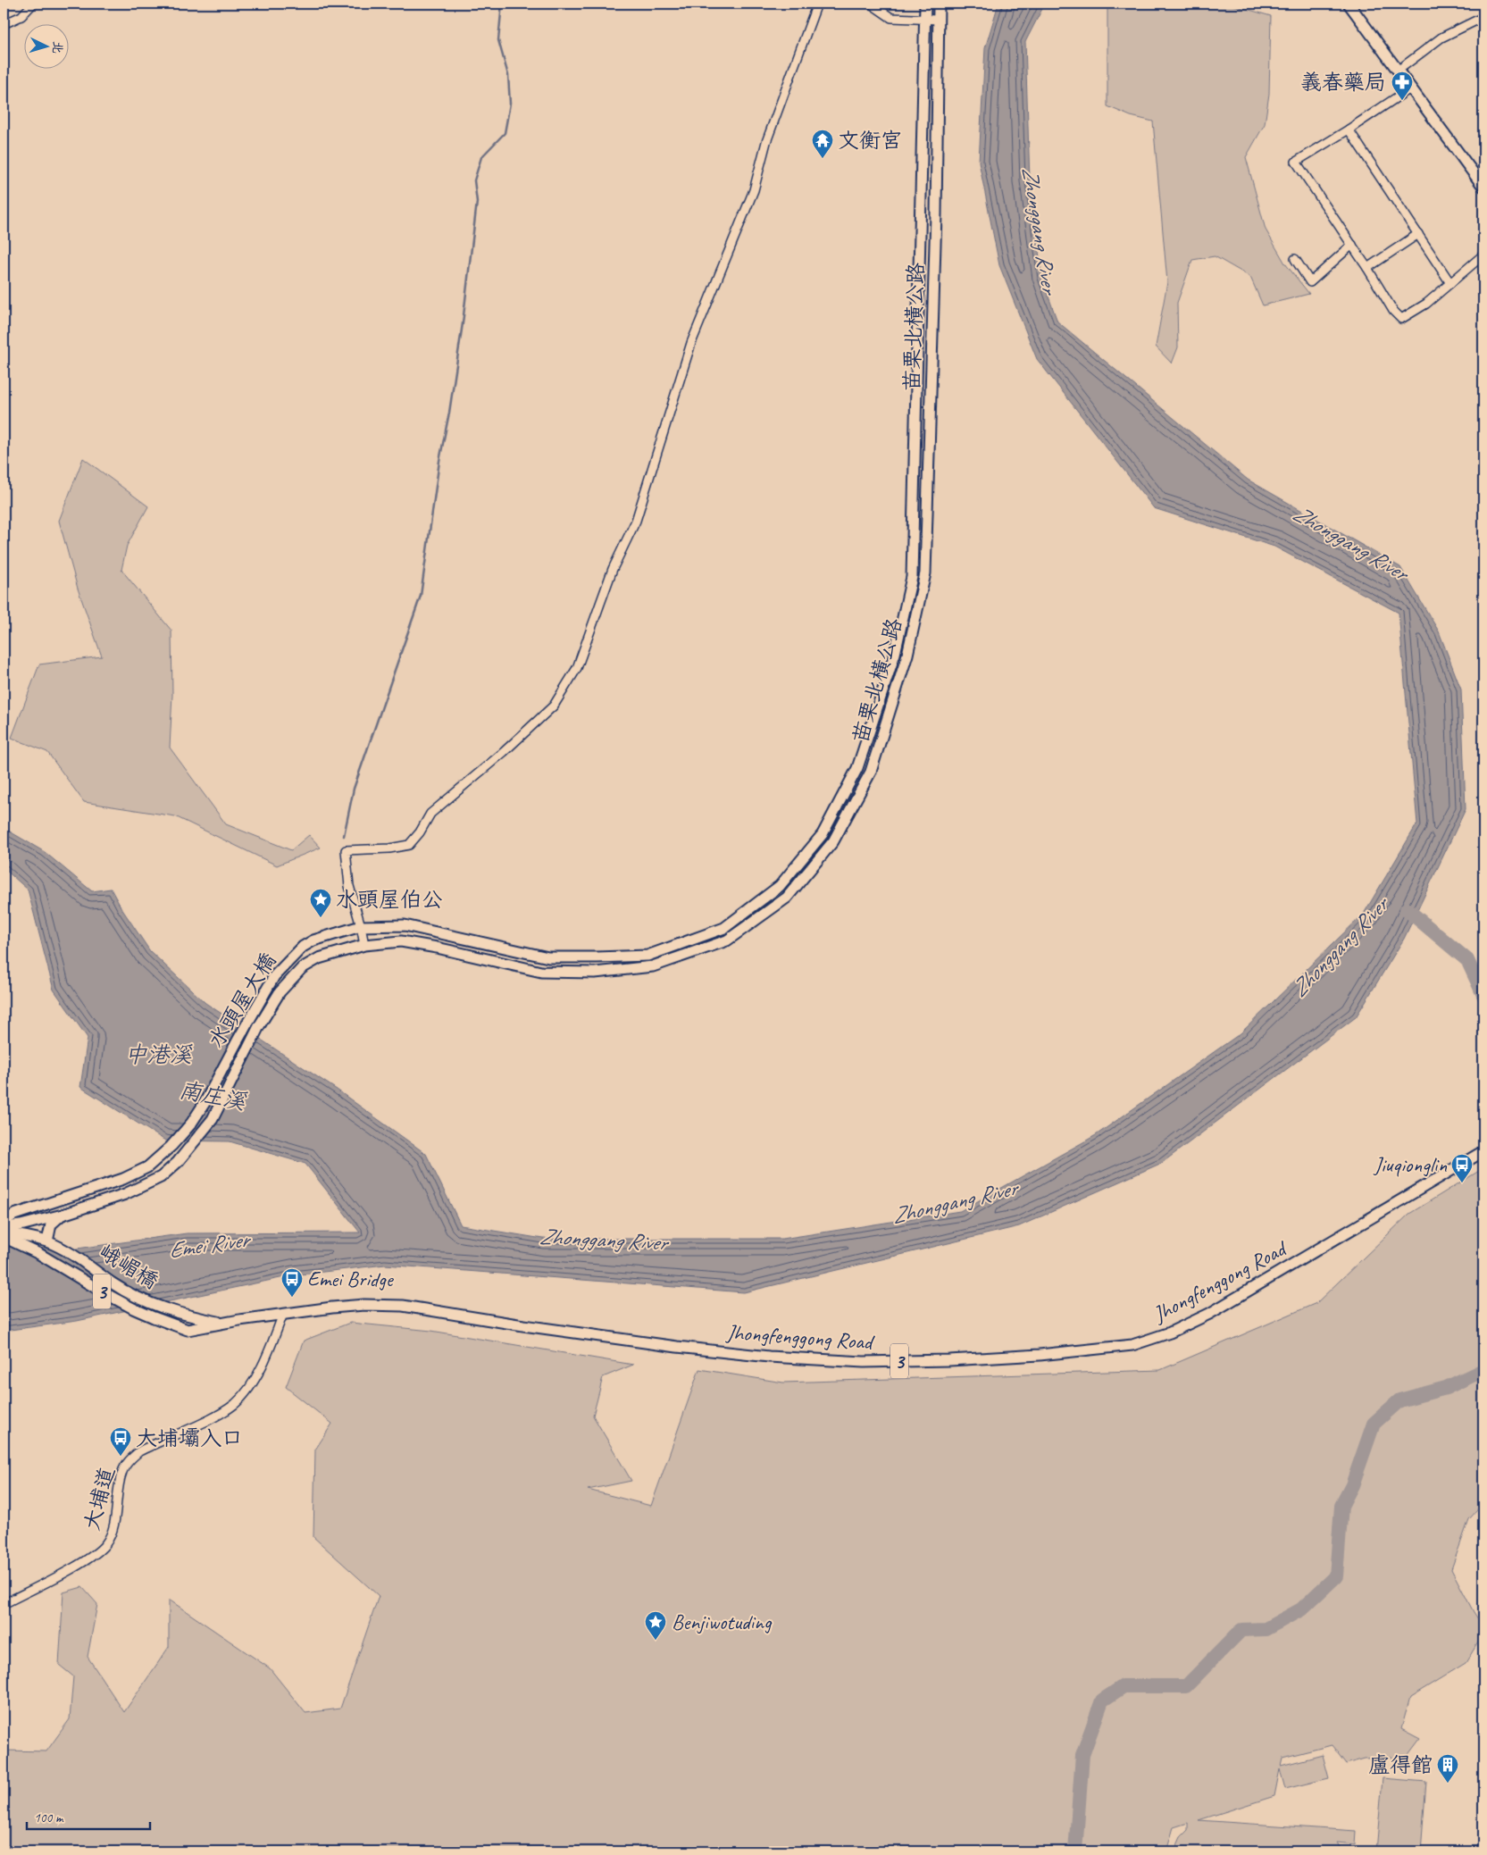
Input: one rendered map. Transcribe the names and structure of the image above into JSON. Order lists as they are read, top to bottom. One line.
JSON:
{"streets":{"main road":["苗栗北橫公路","水頭屋大橋","峨嵋橋","Jhongfenggong Road","3"],"street":["大埔道"]},"crossings":[["苗栗北橫公路","水頭屋大橋"],["峨嵋橋","Jhongfenggong Road"],["峨嵋橋","3"],["Jhongfenggong Road","大埔道"]],"water":["Zhonggang River","中港溪","南庄溪","Emei River"],"places":{"pharmacy":["義春藥局"],"temple":["文衡宮"],"place":["水頭屋伯公","Benjiwotuding"],"bus stop":["Jiuqionglin","Emei Bridge","大埔壩入口"],"building":["盧得館"]},"scale_bar":"100 m","north":"right"}
